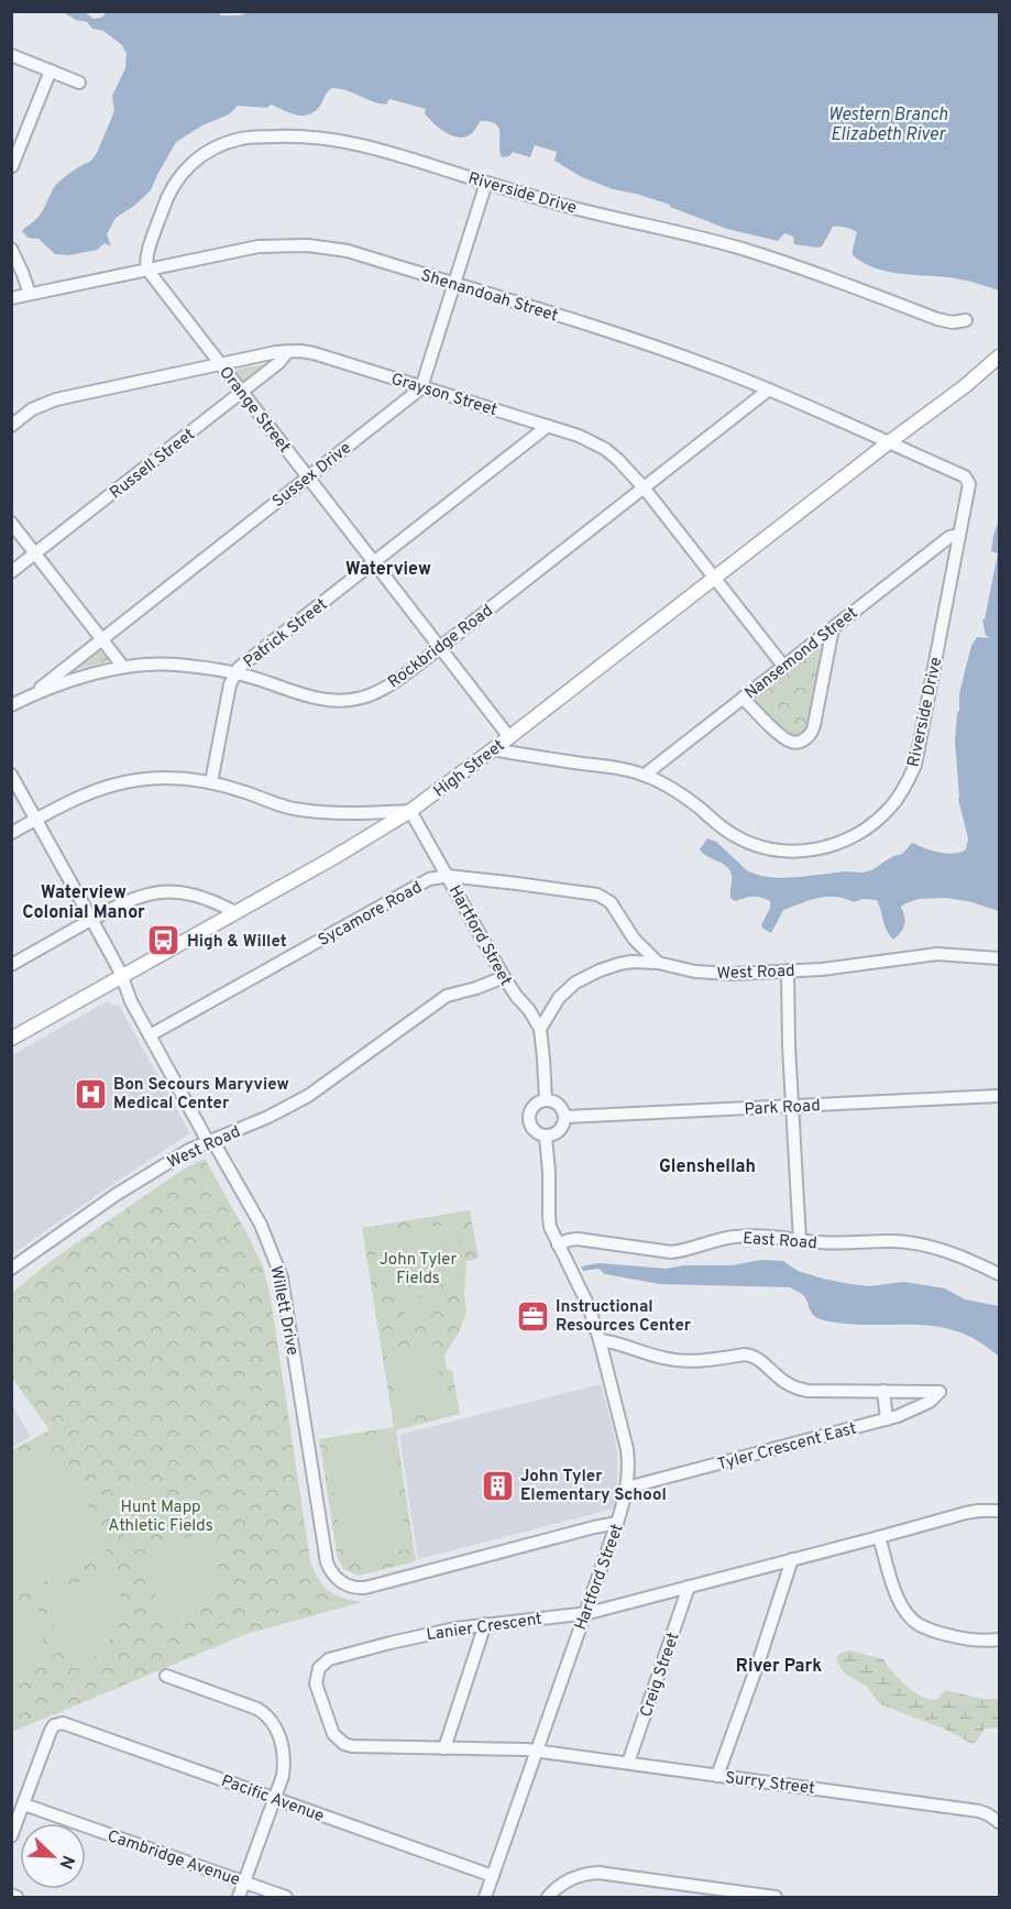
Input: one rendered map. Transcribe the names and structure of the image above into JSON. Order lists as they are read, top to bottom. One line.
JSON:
{"streets":{"main road":["High Street"],"street":["Riverside Drive","Shenandoah Street","Grayson Street","Orange Street","Russell Street","Sussex Drive","Patrick Street","Rockbridge Road","Nansemond Street","Sycamore Road","Hartford Street","West Road","Park Road","East Road","Willett Drive","Tyler Crescent East","Lanier Crescent","Creig Street","Surry Street","Pacific Avenue","Cambridge Avenue"]},"crossings":[["Riverside Drive","Shenandoah Street"],["Riverside Drive","Orange Street"],["Riverside Drive","Sussex Drive"],["Riverside Drive","Nansemond Street"],["Riverside Drive","High Street"],["Shenandoah Street","Orange Street"],["Shenandoah Street","Sussex Drive"],["Shenandoah Street","Rockbridge Road"],["Shenandoah Street","High Street"],["Grayson Street","Orange Street"],["Grayson Street","Russell Street"],["Grayson Street","Sussex Drive"],["Grayson Street","Patrick Street"],["Grayson Street","Rockbridge Road"],["Grayson Street","Nansemond Street"],["Grayson Street","High Street"],["Orange Street","Russell Street"],["Orange Street","Sussex Drive"],["Orange Street","Patrick Street"],["Orange Street","Rockbridge Road"],["Orange Street","High Street"],["Sussex Drive","Rockbridge Road"],["Patrick Street","Rockbridge Road"],["High Street","Hartford Street"],["High Street","Willett Drive"],["Sycamore Road","Hartford Street"],["Sycamore Road","West Road"],["Sycamore Road","Willett Drive"],["Hartford Street","West Road"],["Hartford Street","Park Road"],["Hartford Street","East Road"],["Hartford Street","Willett Drive"],["Hartford Street","Tyler Crescent East"],["Hartford Street","Lanier Crescent"],["Hartford Street","Surry Street"],["Hartford Street","Pacific Avenue"],["West Road","Willett Drive"],["Lanier Crescent","Creig Street"],["Lanier Crescent","Surry Street"],["Creig Street","Surry Street"],["Pacific Avenue","Cambridge Avenue"]],"districts":["Waterview","Waterview Colonial Manor","Glenshellah","River Park"],"water":["Western Branch Elizabeth River"],"parks":["John Tyler Fields","Hunt Mapp Athletic Fields"],"places":{"bus stop":["High & Willet"],"hospital":["Bon Secours Maryview Medical Center"],"office":["Instructional Resources Center"],"building":["John Tyler Elementary School"]},"north":"bottom right"}
